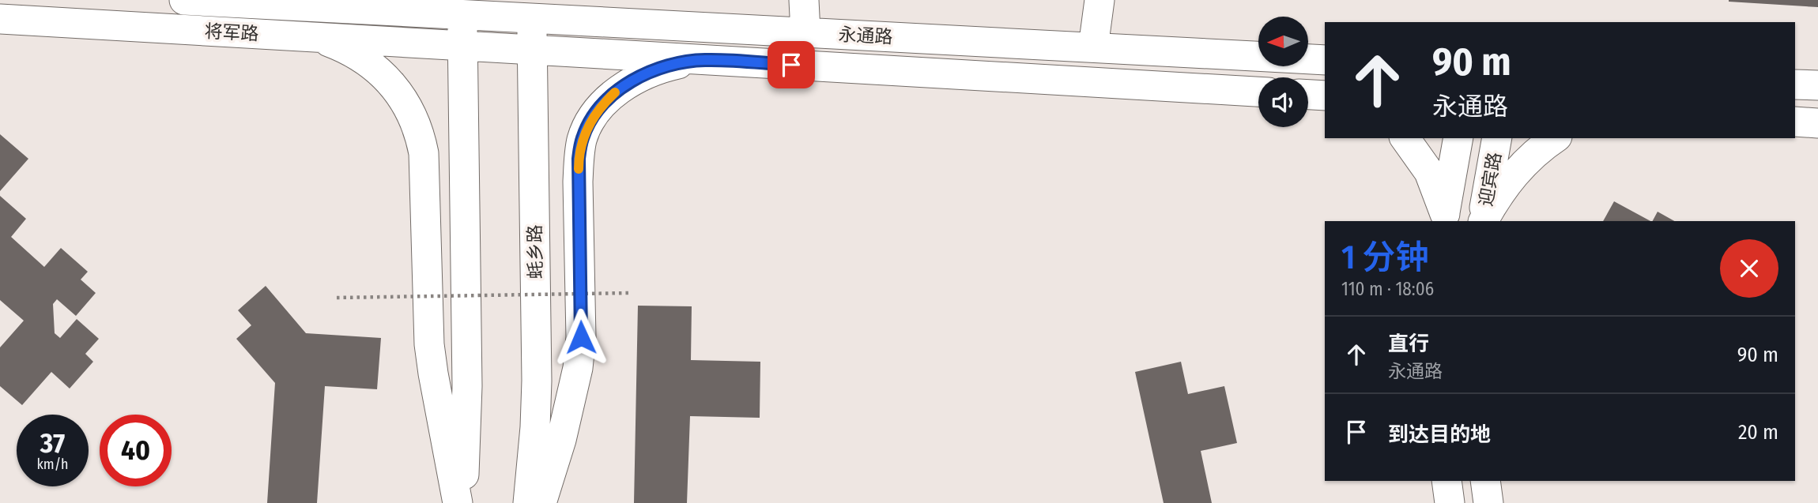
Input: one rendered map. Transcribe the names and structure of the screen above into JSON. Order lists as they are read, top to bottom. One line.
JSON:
{"streets":{"street":["将军路","永通路","迎宾路","蚝乡路"]},"crossings":[["将军路","永通路"],["永通路","蚝乡路"]],"north":"left","page":{"turn":["90 m","永通路"],"heading":["1 分钟","110 m · 18:06"],"list":[{"name":"直行","note":"永通路","value":"90 m"},{"name":"到达目的地","value":"20 m"}],"speed":"37 km/h","limit":"40"}}
